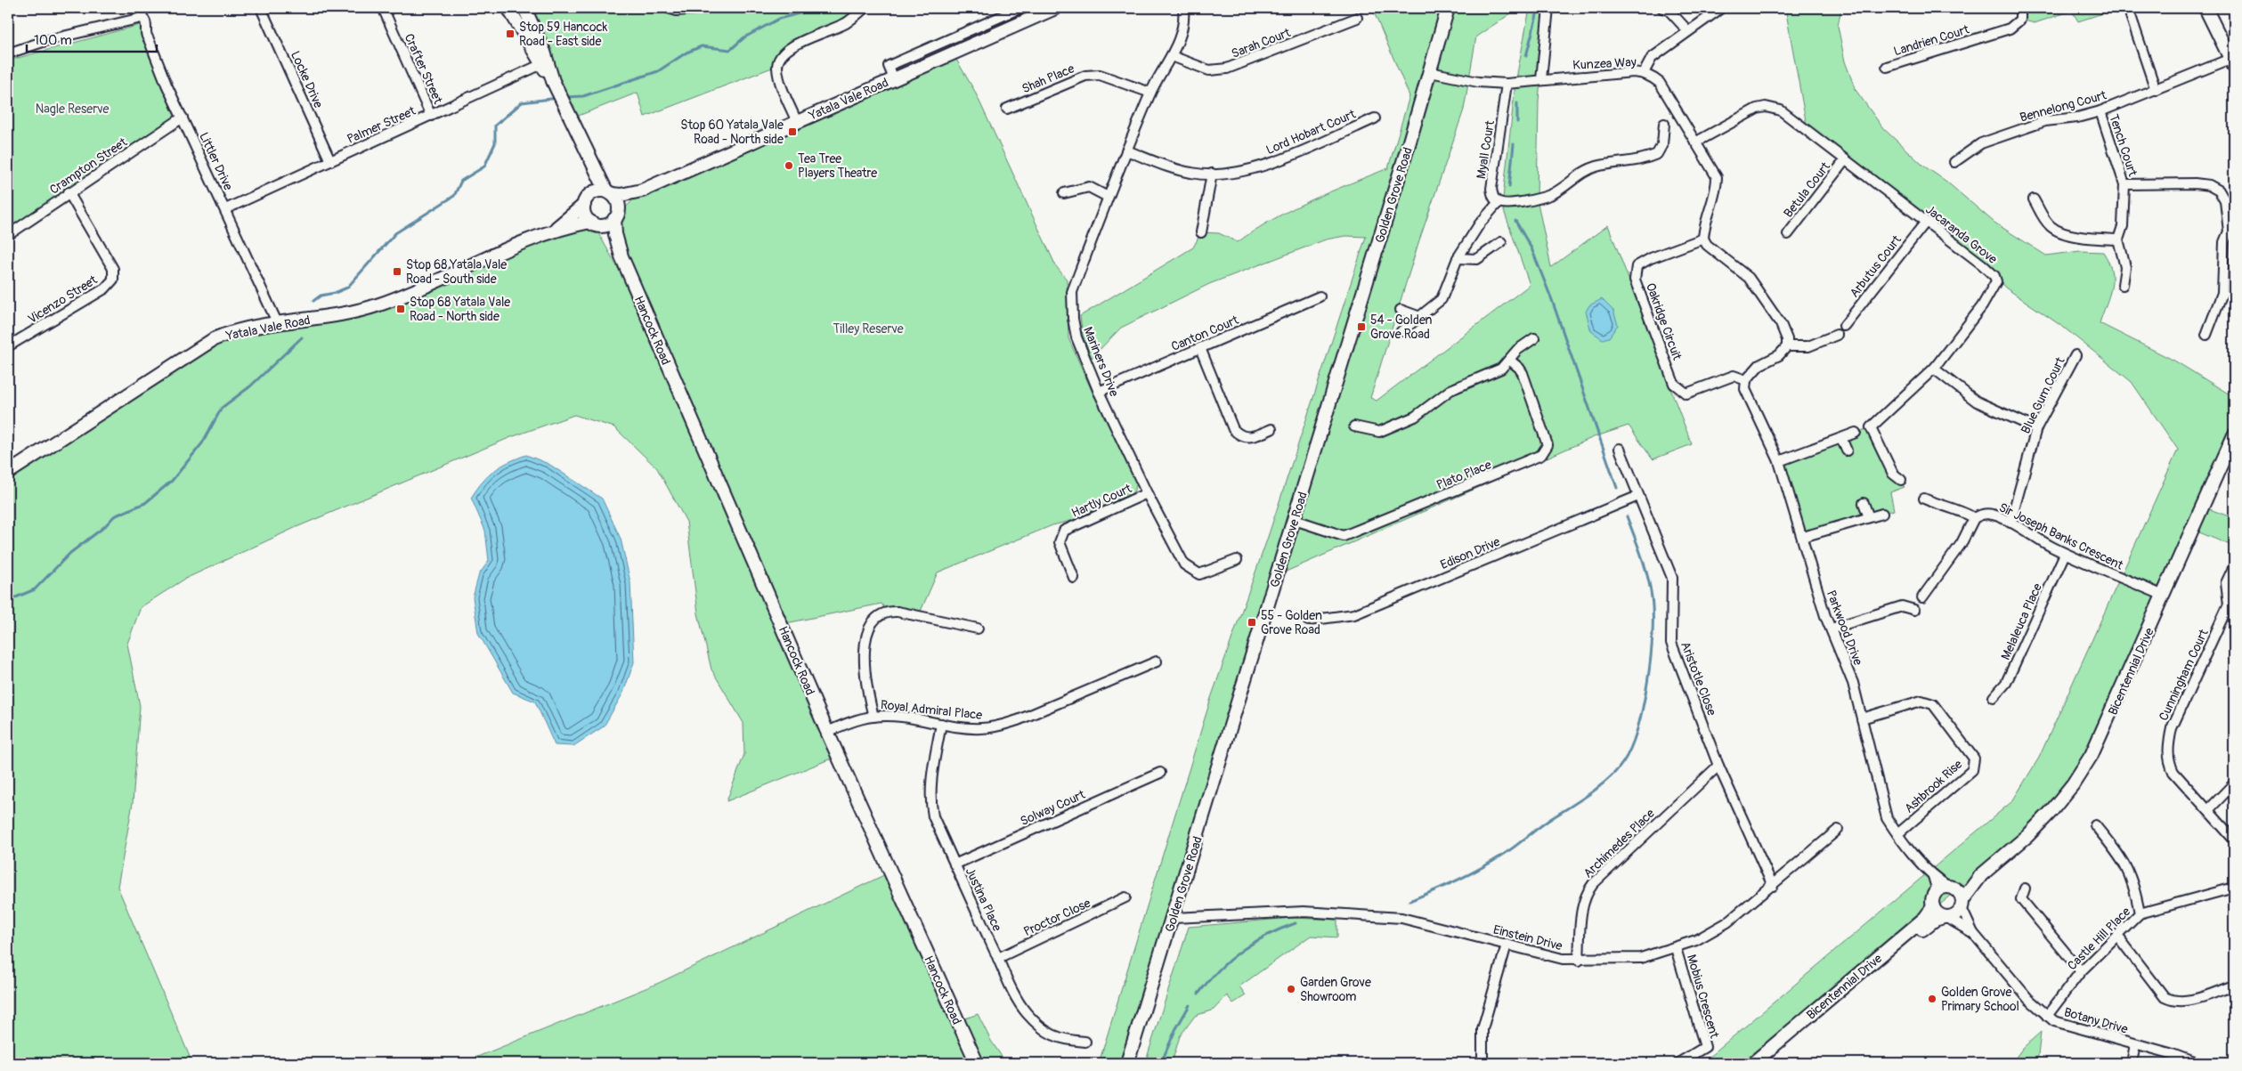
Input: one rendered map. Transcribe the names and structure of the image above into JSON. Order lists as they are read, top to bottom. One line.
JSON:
{"streets":{"main road":["Yatala Vale Road","Golden Grove Road","Hancock Road","Bicentennial Drive"],"street":["Landrien Court","Sarah Court","Kunzea Way","Crafter Street","Shah Place","Locke Drive","Bennelong Court","Palmer Street","Lord Hobart Court","Tench Court","Myall Court","Littler Drive","Crampton Street","Betula Court","Jacaranda Grove","Arbutus Court","Vicenzo Street","Oakridge Circuit","Canton Court","Mariners Drive","Blue Gum Court","Plato Place","Hartly Court","Sir Joseph Banks Crescent","Edison Drive","Melaleuca Place","Parkwood Drive","Cunningham Court","Aristotle Close","Royal Admiral Place","Ashbrook Rise","Solway Court","Archimedes Place","Justina Place","Proctor Close","Einstein Drive","Castle Hill Place","Mobius Crescent","Botany Drive"]},"crossings":[["Sarah Court","Mariners Drive"],["Kunzea Way","Myall Court"],["Kunzea Way","Golden Grove Road"],["Kunzea Way","Jacaranda Grove"],["Kunzea Way","Oakridge Circuit"],["Crafter Street","Palmer Street"],["Shah Place","Mariners Drive"],["Locke Drive","Palmer Street"],["Yatala Vale Road","Littler Drive"],["Yatala Vale Road","Hancock Road"],["Bennelong Court","Tench Court"],["Palmer Street","Littler Drive"],["Lord Hobart Court","Mariners Drive"],["Littler Drive","Crampton Street"],["Crampton Street","Vicenzo Street"],["Betula Court","Jacaranda Grove"],["Golden Grove Road","Plato Place"],["Golden Grove Road","Einstein Drive"],["Jacaranda Grove","Arbutus Court"],["Oakridge Circuit","Parkwood Drive"],["Hancock Road","Royal Admiral Place"],["Canton Court","Mariners Drive"],["Mariners Drive","Hartly Court"],["Blue Gum Court","Sir Joseph Banks Crescent"],["Sir Joseph Banks Crescent","Melaleuca Place"],["Sir Joseph Banks Crescent","Bicentennial Drive"],["Edison Drive","Aristotle Close"],["Parkwood Drive","Bicentennial Drive"],["Parkwood Drive","Ashbrook Rise"],["Parkwood Drive","Botany Drive"],["Bicentennial Drive","Botany Drive"],["Aristotle Close","Archimedes Place"],["Aristotle Close","Einstein Drive"],["Royal Admiral Place","Justina Place"],["Solway Court","Justina Place"],["Archimedes Place","Einstein Drive"],["Justina Place","Proctor Close"],["Einstein Drive","Mobius Crescent"],["Castle Hill Place","Botany Drive"]],"parks":["Nagle Reserve","Tilley Reserve"],"places":{"transit":["Stop 59 Hancock Road - East side","Stop 60 Yatala Vale Road - North side","Stop 68 Yatala Vale Road - South side","Stop 68 Yatala Vale Road - North side","54 - Golden Grove Road","55 - Golden Grove Road"],"other":["Tea Tree Players Theatre","Garden Grove Showroom","Golden Grove Primary School"]},"scale_bar":"100 m"}
